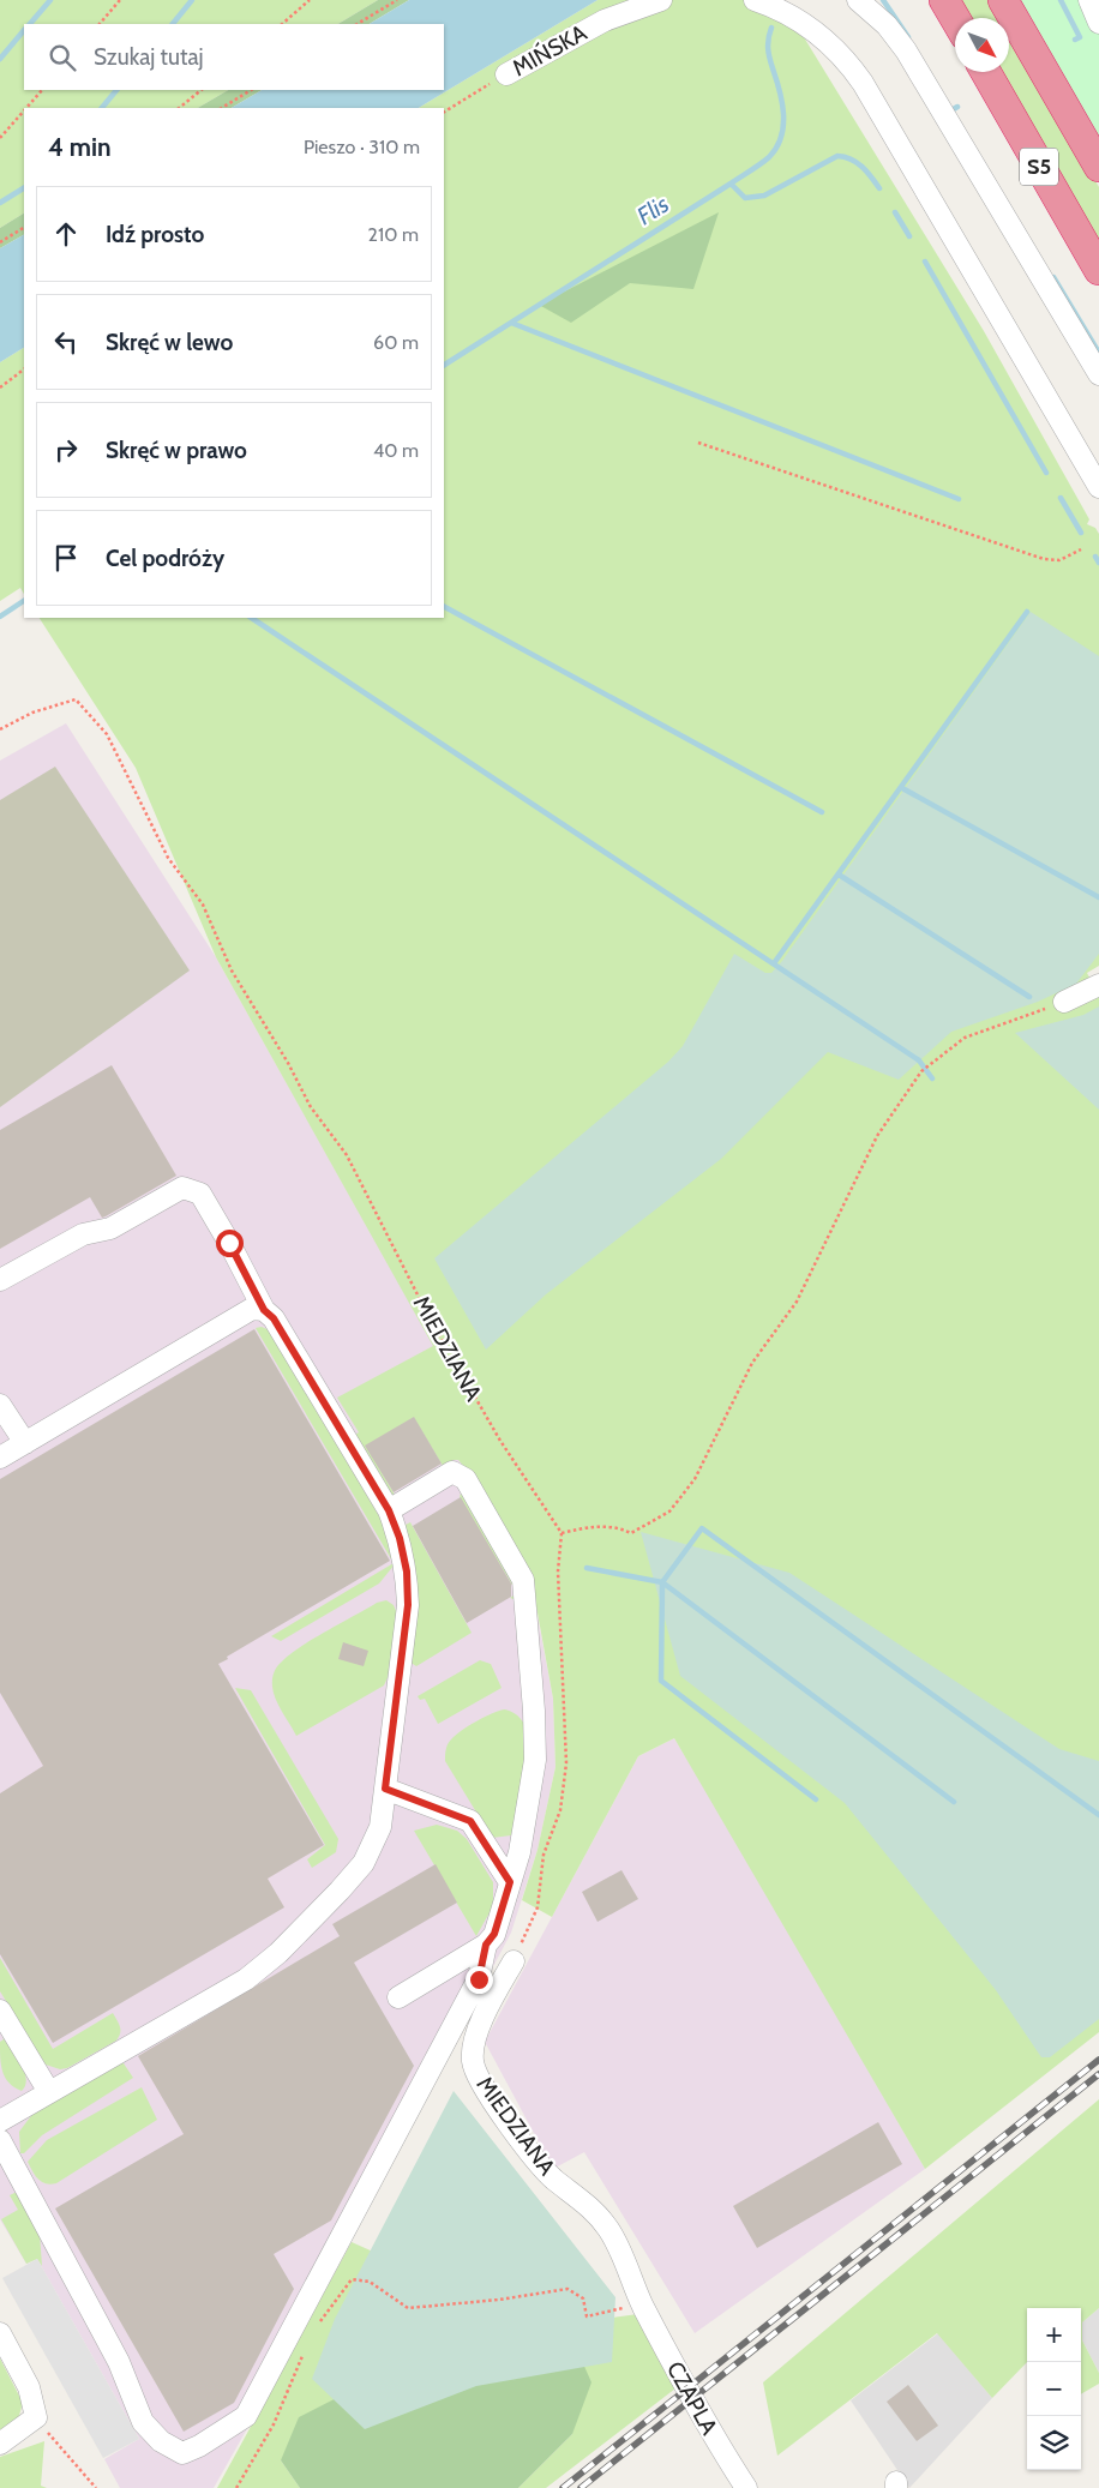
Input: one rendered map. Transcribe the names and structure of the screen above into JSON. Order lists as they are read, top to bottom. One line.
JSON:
{"streets":{"highway":["S5"],"street":["MIŃSKA","MIEDZIANA","CZAPLA"]},"crossings":[["MIEDZIANA","CZAPLA"]],"water":["Flis"],"north":"bottom right","page":{"search":"Szukaj tutaj","heading":["4 min","Pieszo · 310 m"],"list":[["Idź prosto","210 m"],["Skręć w lewo","60 m"],["Skręć w prawo","40 m"],"Cel podróży"],"map_buttons":["+","−"]}}
